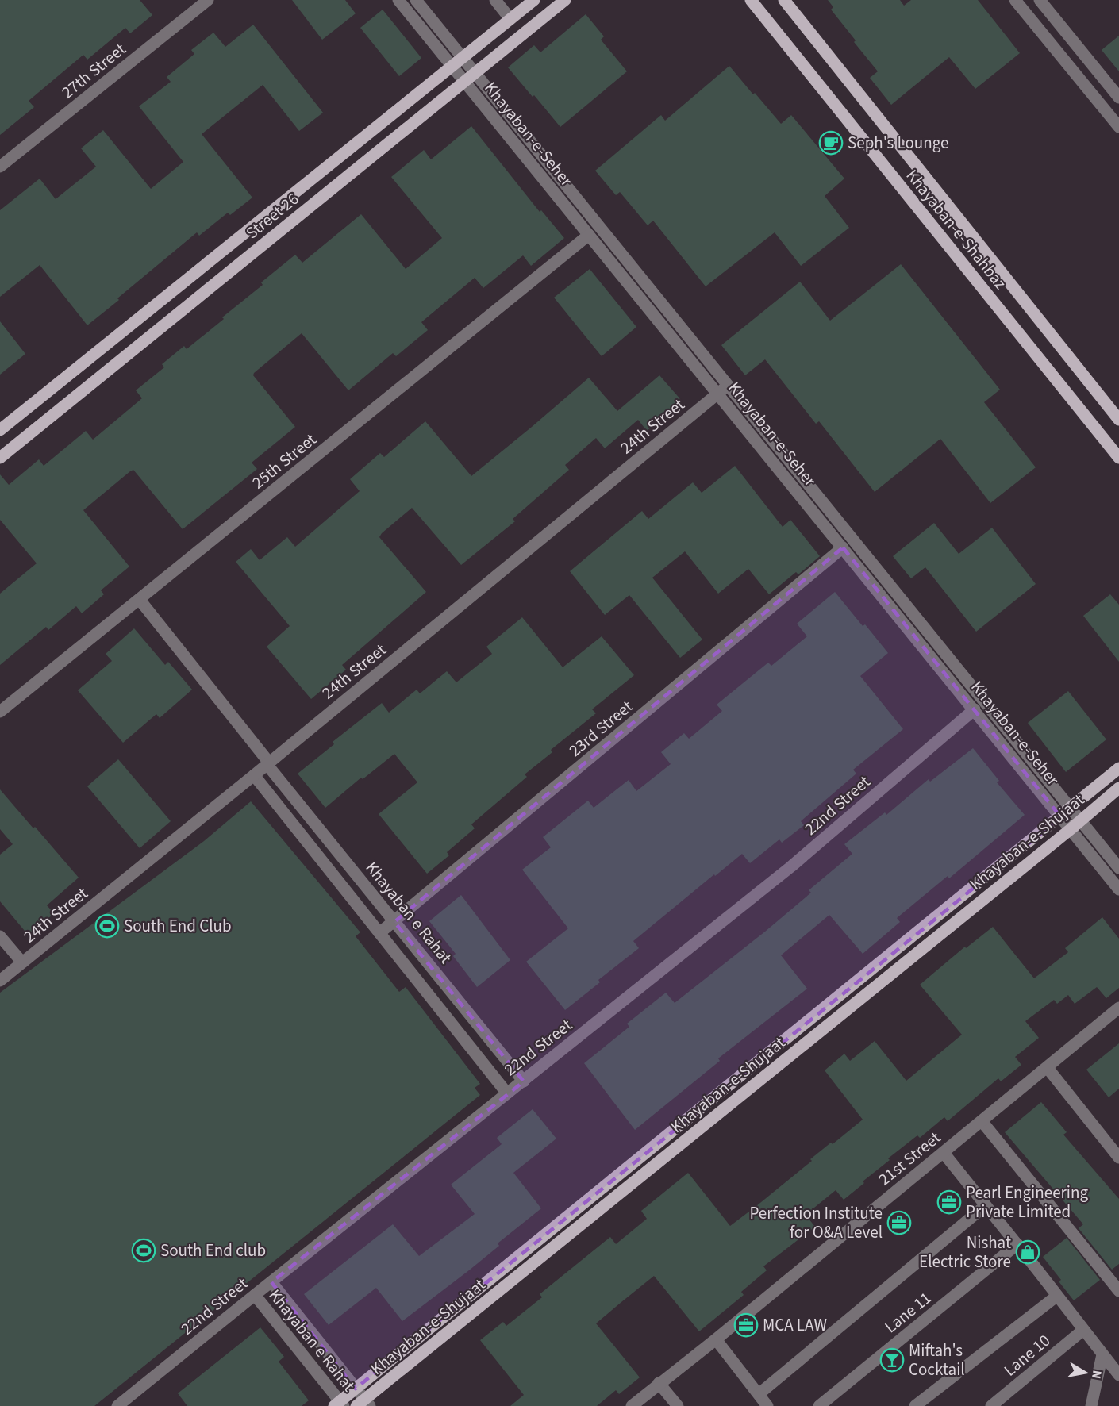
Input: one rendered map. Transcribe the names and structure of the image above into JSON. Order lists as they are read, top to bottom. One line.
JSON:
{"streets":{"main road":["Street 26","Khayaban-e-Shahbaz","Khayaban-e-Shujaat"],"street":["27th Street","Khayaban-e-Seher","24th Street","25th Street","23rd Street","22nd Street","Khayaban e Rahat","21st Street","Lane 11","Lane 10"]},"crossings":[["Khayaban-e-Seher","Street 26"],["Khayaban-e-Seher","24th Street"],["Khayaban-e-Seher","25th Street"],["Khayaban-e-Seher","23rd Street"],["Khayaban-e-Seher","22nd Street"],["Khayaban-e-Seher","Khayaban-e-Shujaat"],["24th Street","Khayaban e Rahat"],["25th Street","Khayaban e Rahat"],["23rd Street","Khayaban e Rahat"],["22nd Street","Khayaban e Rahat"],["Khayaban-e-Shujaat","Khayaban e Rahat"]],"places":{"cafe":["Seph's Lounge"],"sports":["South End Club","South End club"],"office":["Pearl Engineering Private Limited","Perfection Institute for O&A Level","MCA LAW"],"shop":["Nishat Electric Store"],"bar":["Miftah's Cocktail"]},"north":"right"}
